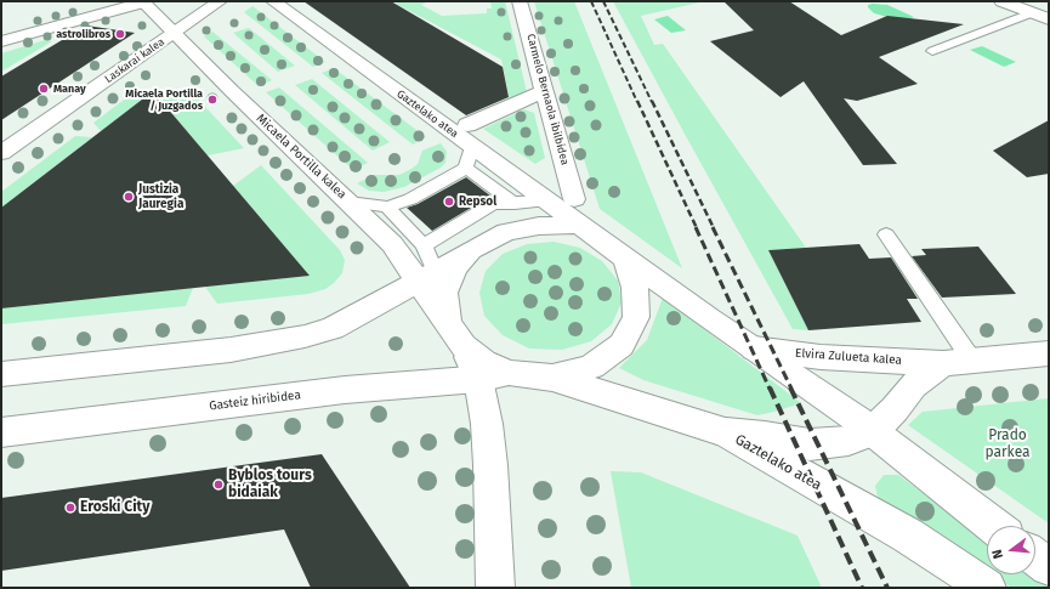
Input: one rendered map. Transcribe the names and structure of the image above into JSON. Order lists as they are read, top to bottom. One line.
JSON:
{"streets":{"main road":["Laskarai kalea","Carmelo Bernaola ibilbidea","Gaztelako atea","Micaela Portilla kalea","Elvira Zulueta kalea","Gasteiz hiribidea"]},"crossings":[["Laskarai kalea","Micaela Portilla kalea"],["Gaztelako atea","Micaela Portilla kalea"],["Gaztelako atea","Elvira Zulueta kalea"],["Gaztelako atea","Gasteiz hiribidea"],["Micaela Portilla kalea","Gasteiz hiribidea"]],"parks":["Prado parkea"],"places":["astrolibros","Manay","Micaela Portilla / Juzgados","Justizia Jauregia","Repsol","Byblos tours bidaiak","Eroski City"],"north":"left"}
